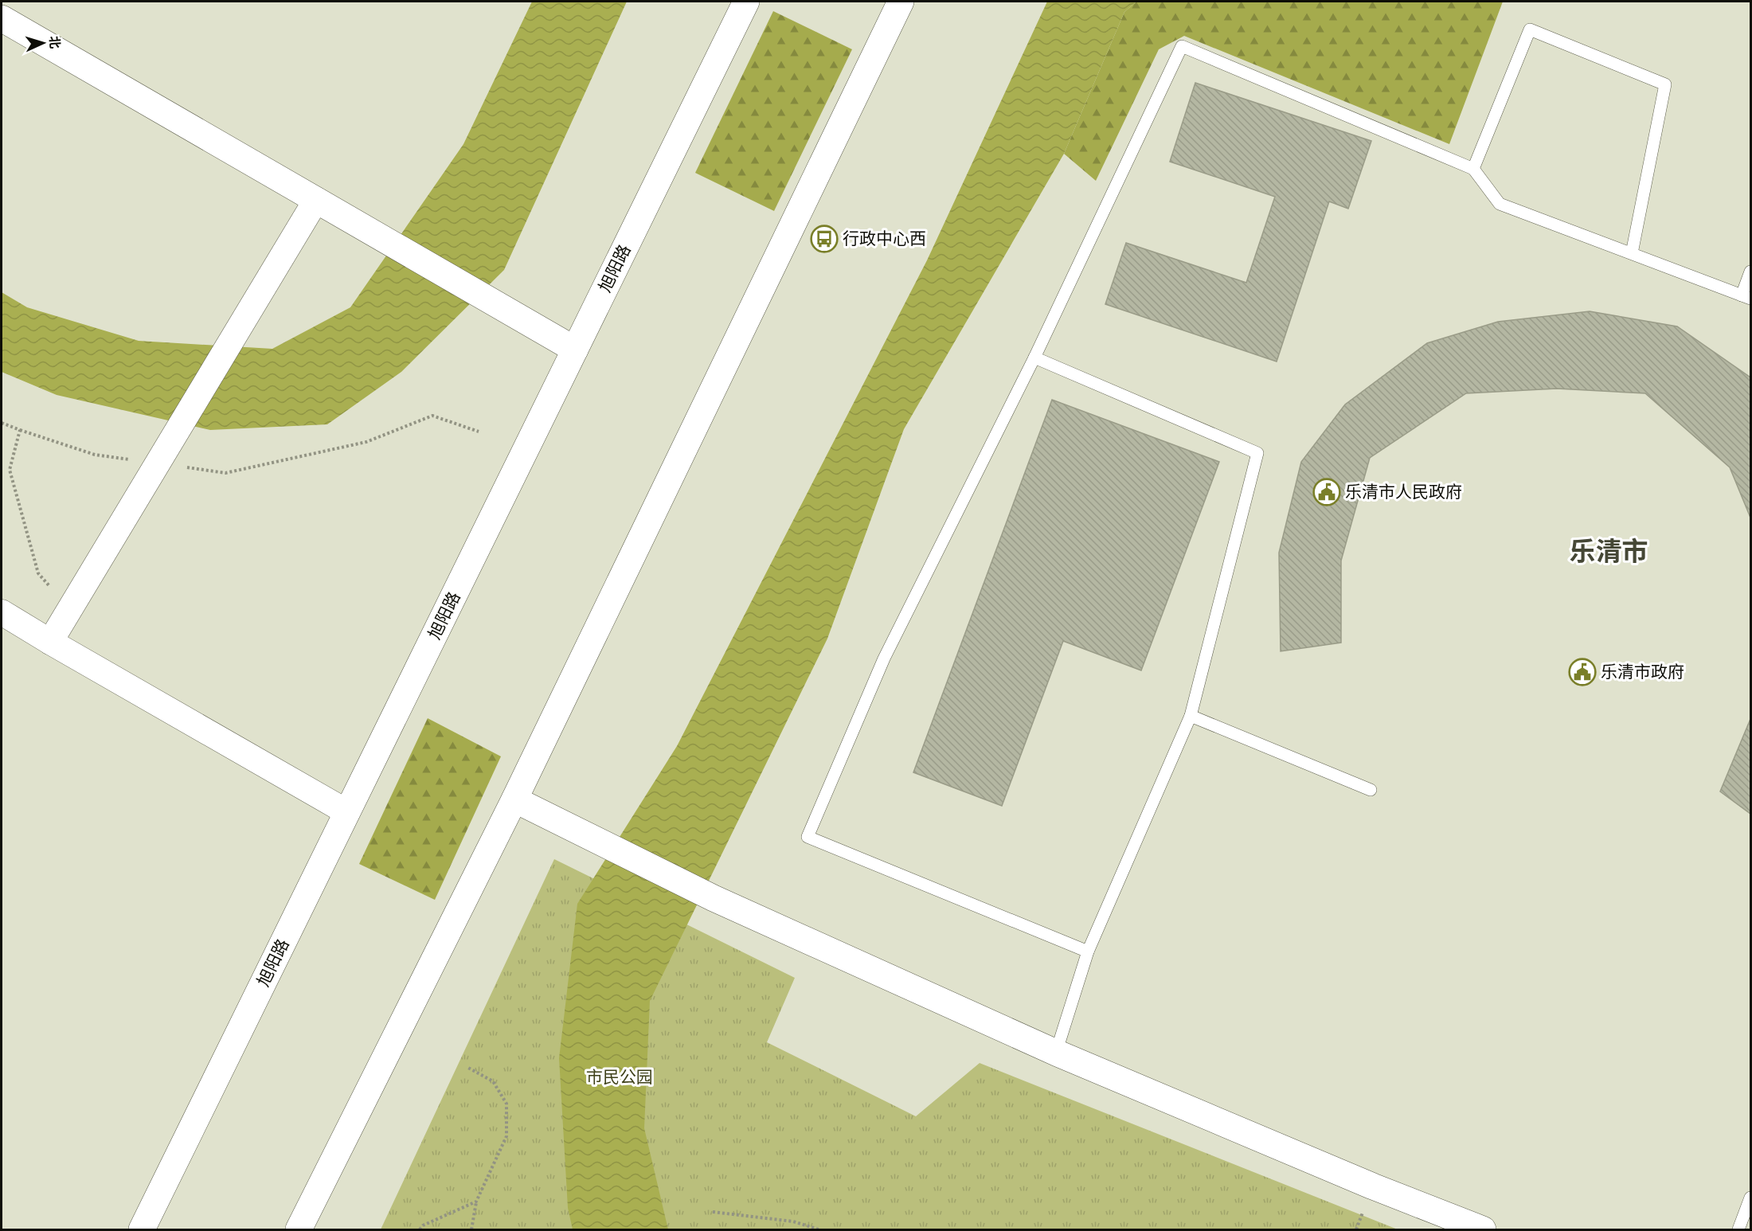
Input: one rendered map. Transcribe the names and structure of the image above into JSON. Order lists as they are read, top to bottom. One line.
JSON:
{"streets":{"main road":["旭阳路"]},"districts":["乐清市"],"parks":["市民公园"],"places":{"bus stop":["行政中心西"],"public building":["乐清市人民政府","乐清市政府"]},"north":"right"}
